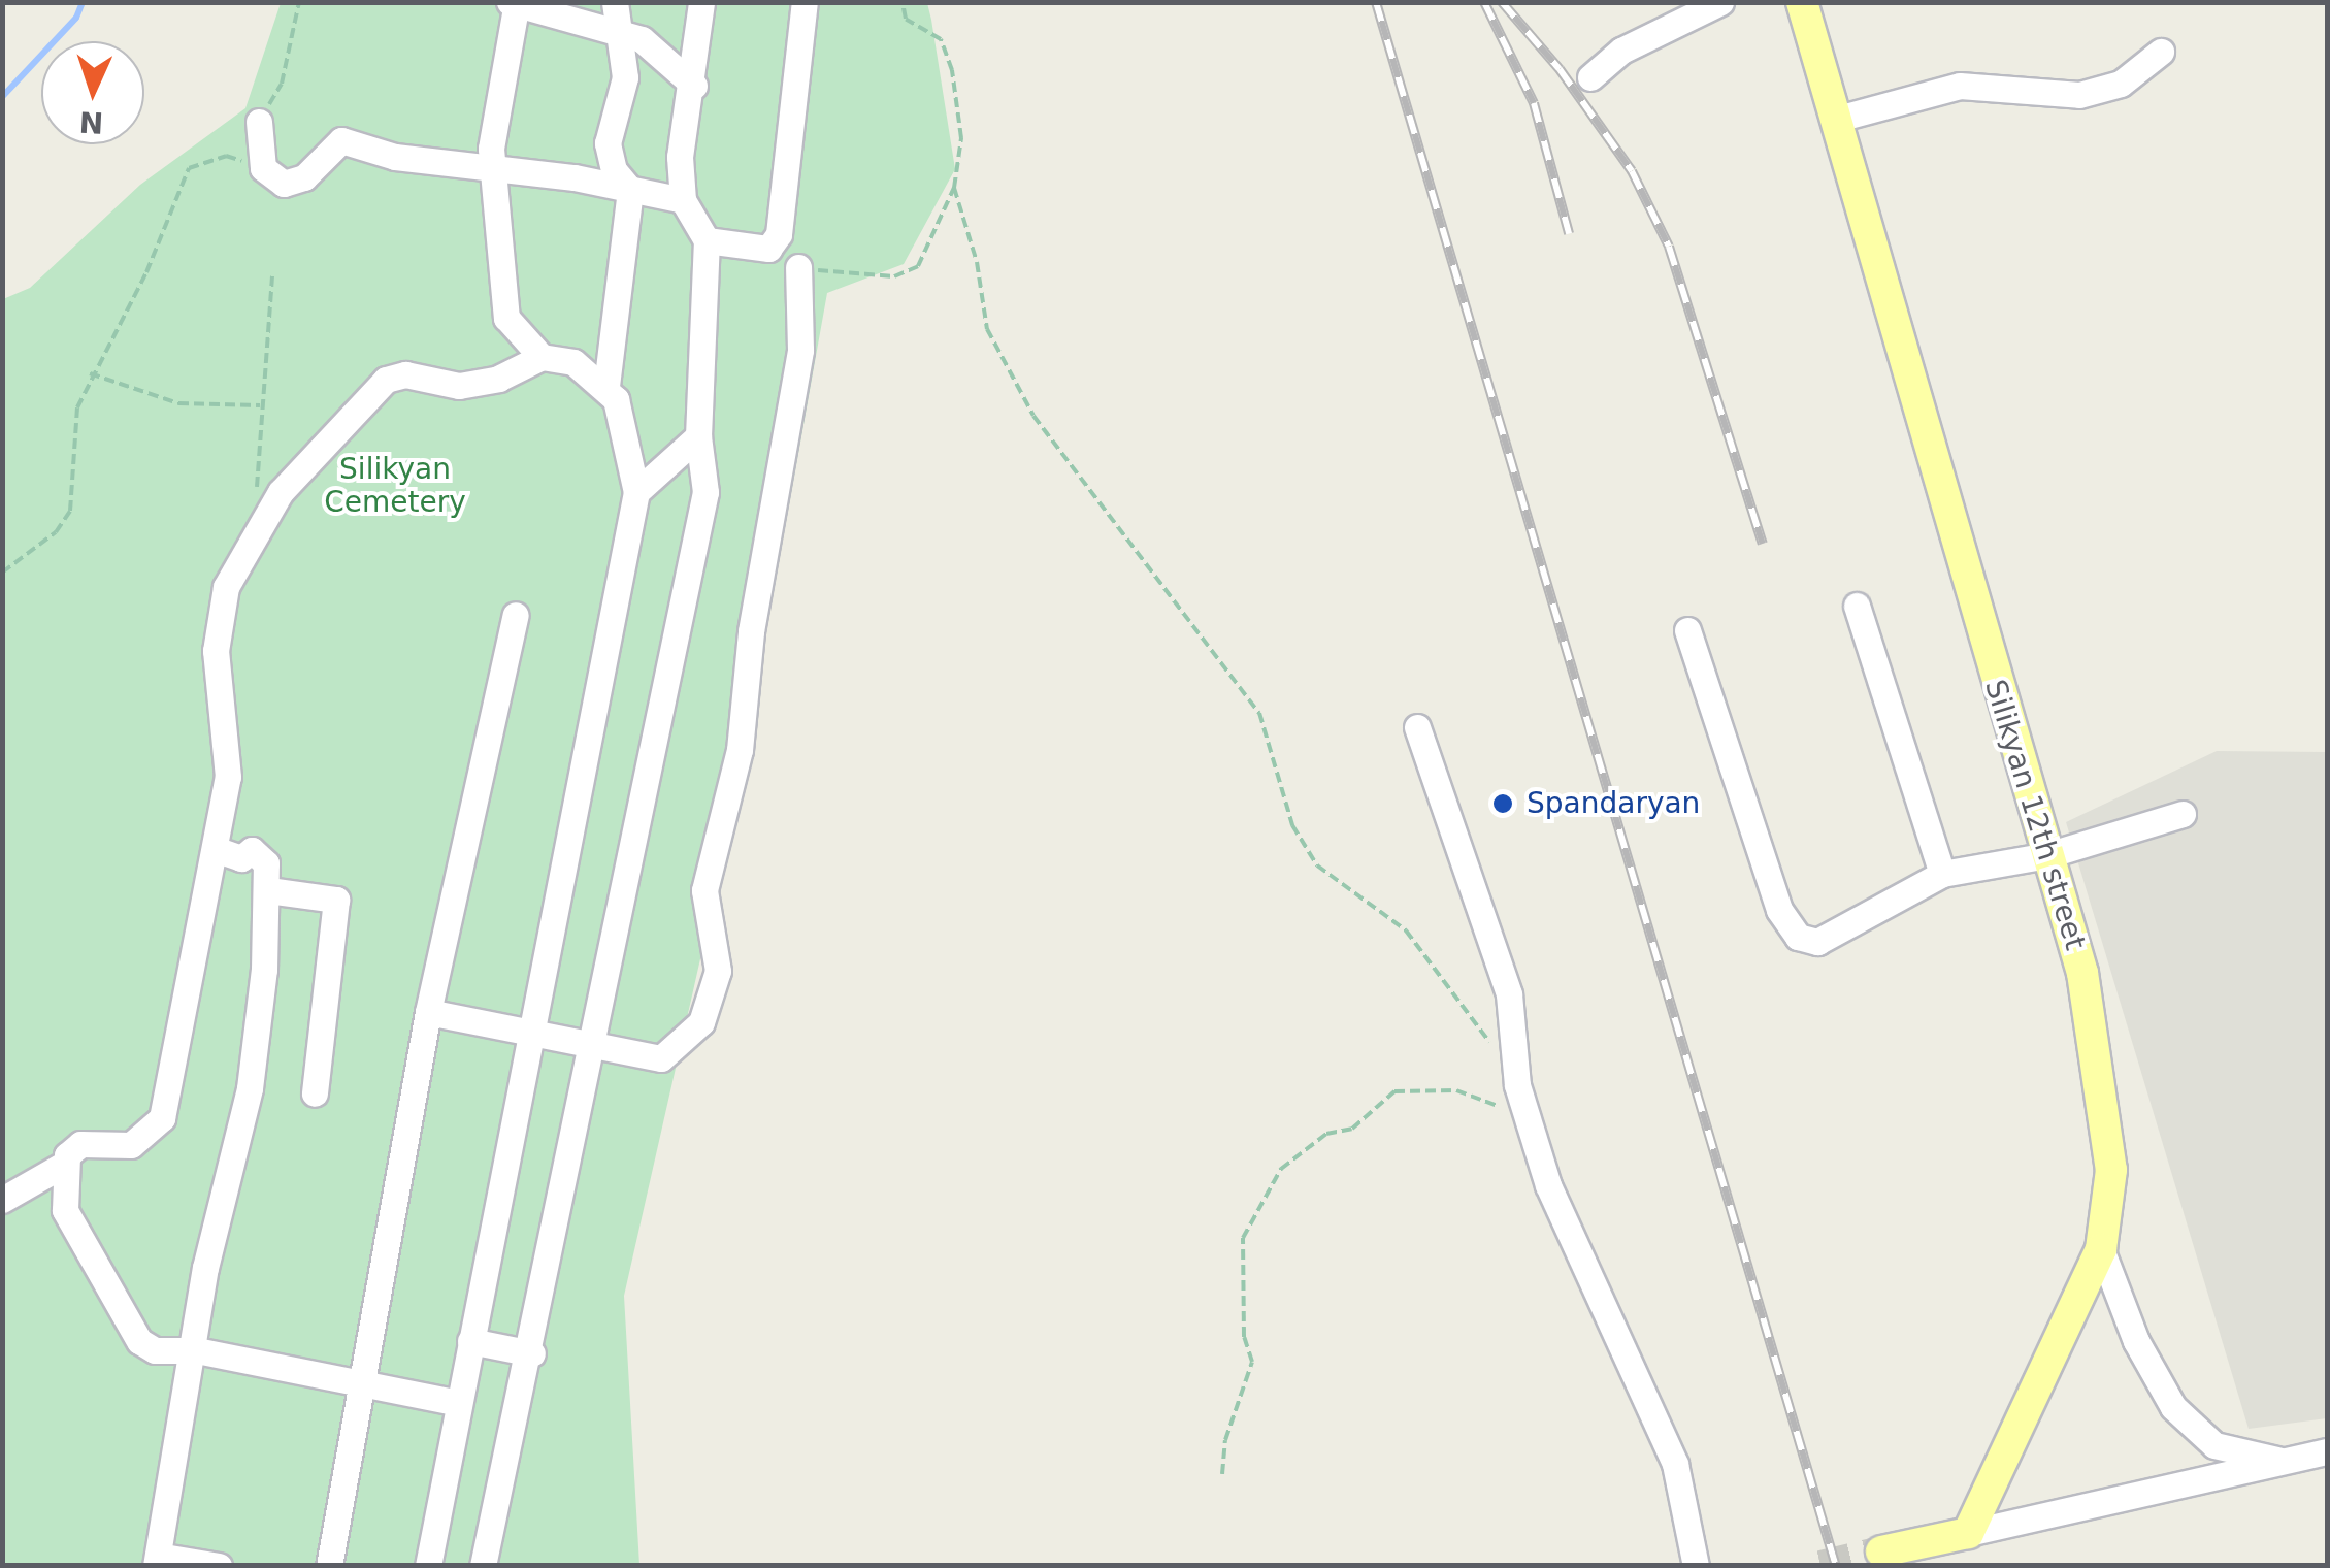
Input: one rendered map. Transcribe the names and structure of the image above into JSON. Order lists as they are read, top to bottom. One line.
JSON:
{"streets":{"main road":["Silikyan 12th street"]},"parks":["Silikyan Cemetery"],"places":["Spandaryan"],"north":"bottom"}
